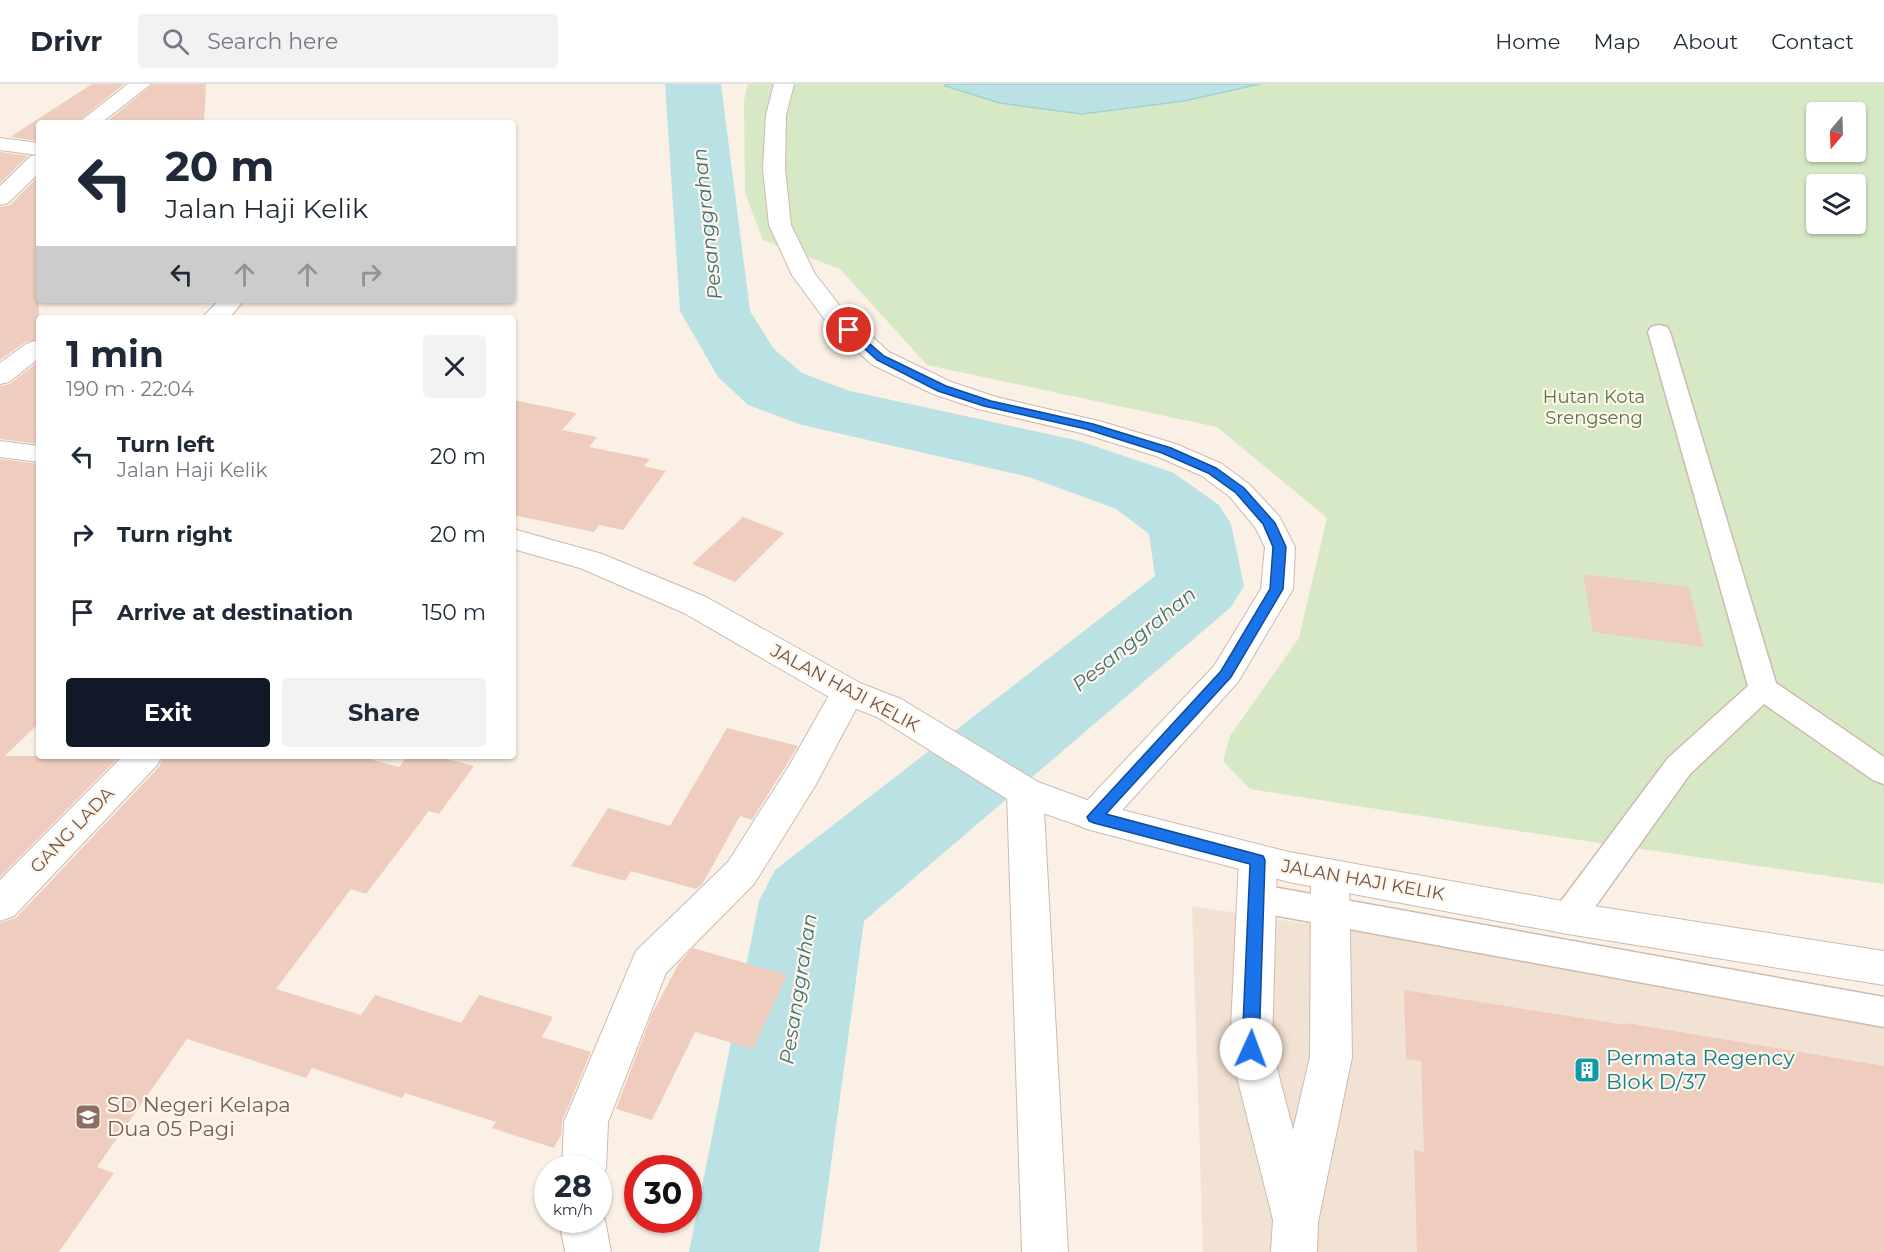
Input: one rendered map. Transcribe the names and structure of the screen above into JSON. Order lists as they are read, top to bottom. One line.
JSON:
{"streets":{"street":["JALAN HAJI KELIK","GANG LADA"]},"water":["Pesanggrahan"],"parks":["Hutan Kota Srengseng"],"places":{"building":["Permata Regency Blok D/37"],"school or university":["SD Negeri Kelapa Dua 05 Pagi"]},"north":"bottom","page":{"header":"Drivr","search":"Search here","nav":["Home","Map","About","Contact"],"turn":["20 m","Jalan Haji Kelik"],"heading":["1 min","190 m · 22:04"],"list":[{"name":"Turn left","note":"Jalan Haji Kelik","value":"20 m"},{"name":"Turn right","value":"20 m"},{"name":"Arrive at destination","value":"150 m"}],"buttons":["Exit","Share"],"speed":"28 km/h","limit":"30"}}
